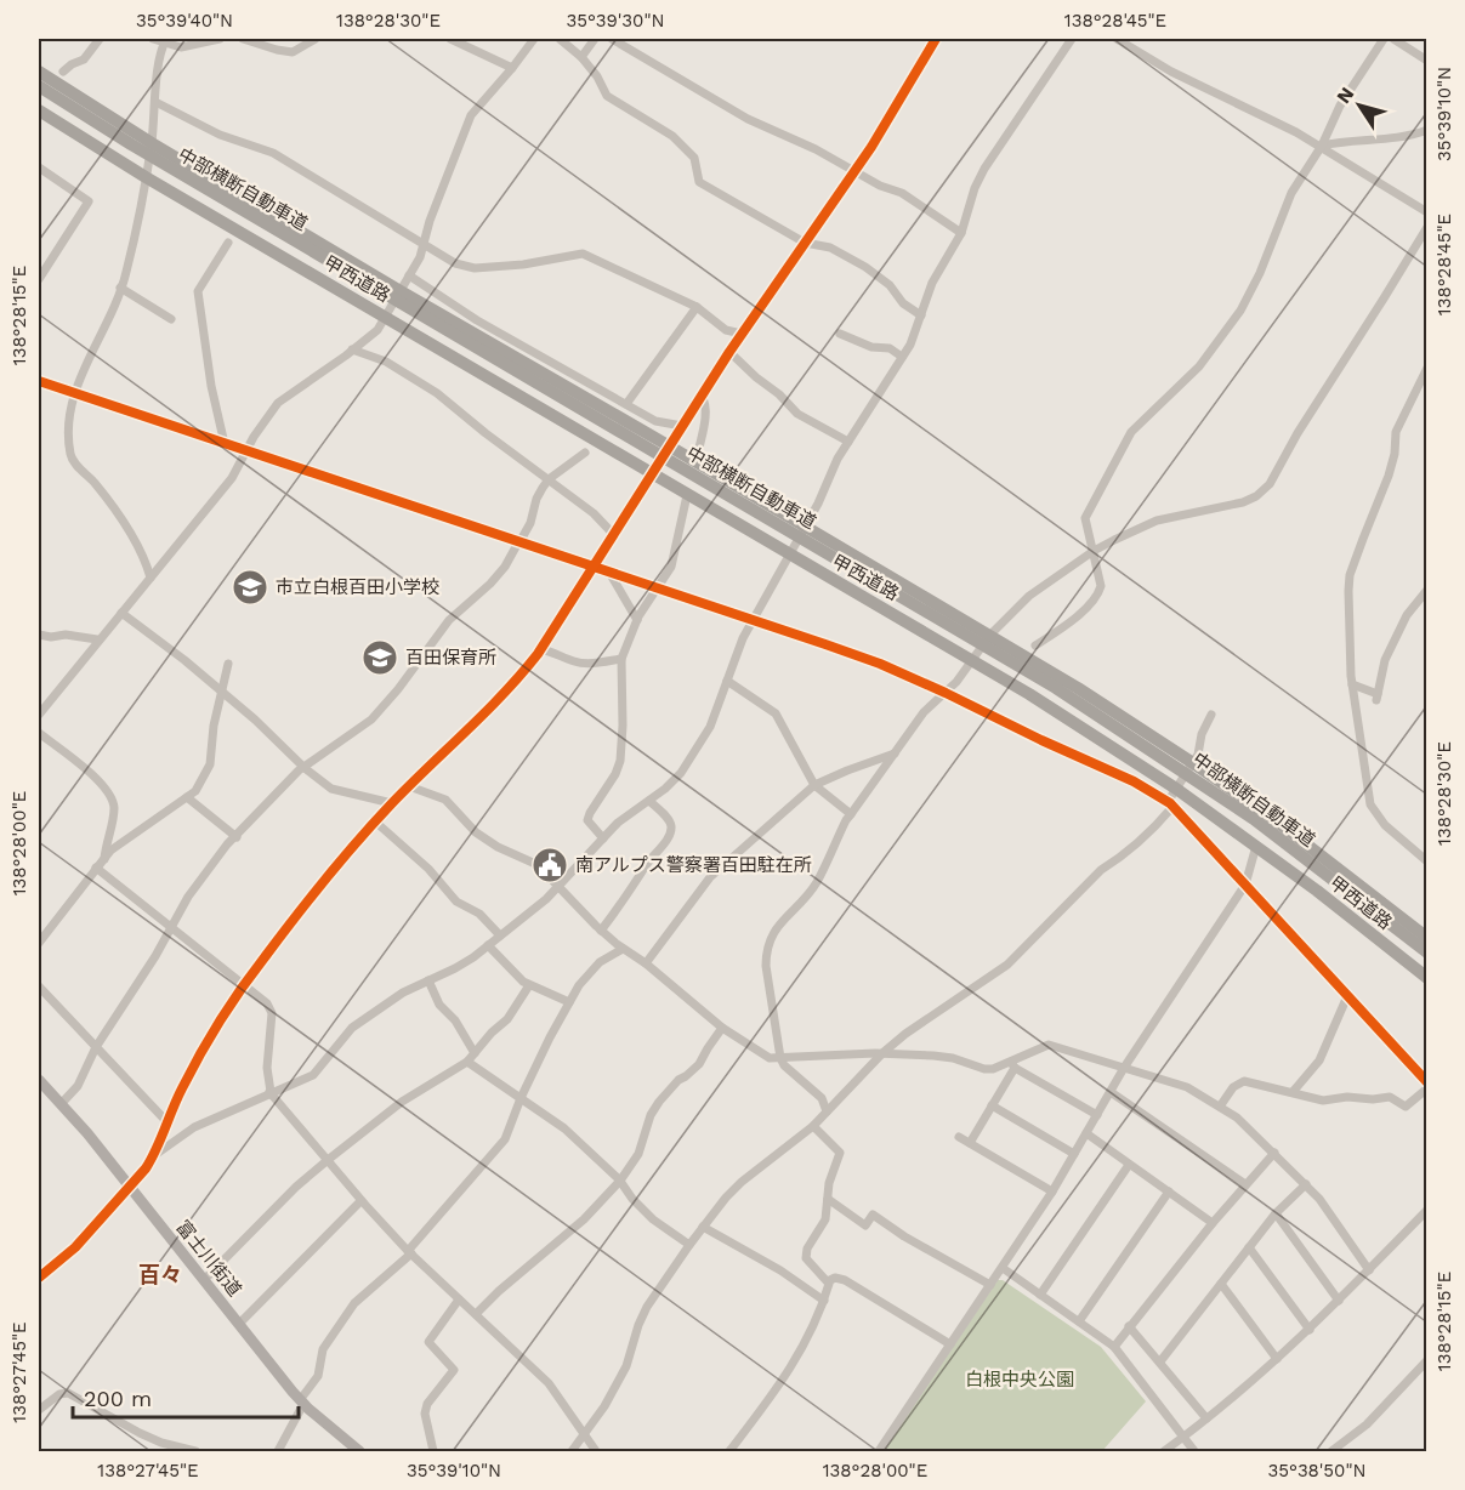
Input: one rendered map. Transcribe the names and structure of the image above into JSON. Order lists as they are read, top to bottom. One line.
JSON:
{"streets":{"highway":["中部横断自動車道","甲西道路"],"main road":["富士川街道"]},"districts":["百々"],"parks":["白根中央公園"],"places":{"school or university":["市立白根百田小学校","百田保育所"],"public building":["南アルプス警察署百田駐在所"]},"scale_bar":"200 m","north":"top left","coordinates":["35°39'40\"N","138°28'30\"E","35°39'30\"N","138°28'45\"E","35°39'10\"N","138°28'15\"E","138°28'00\"E","138°27'45\"E","35°38'50\"N"]}
